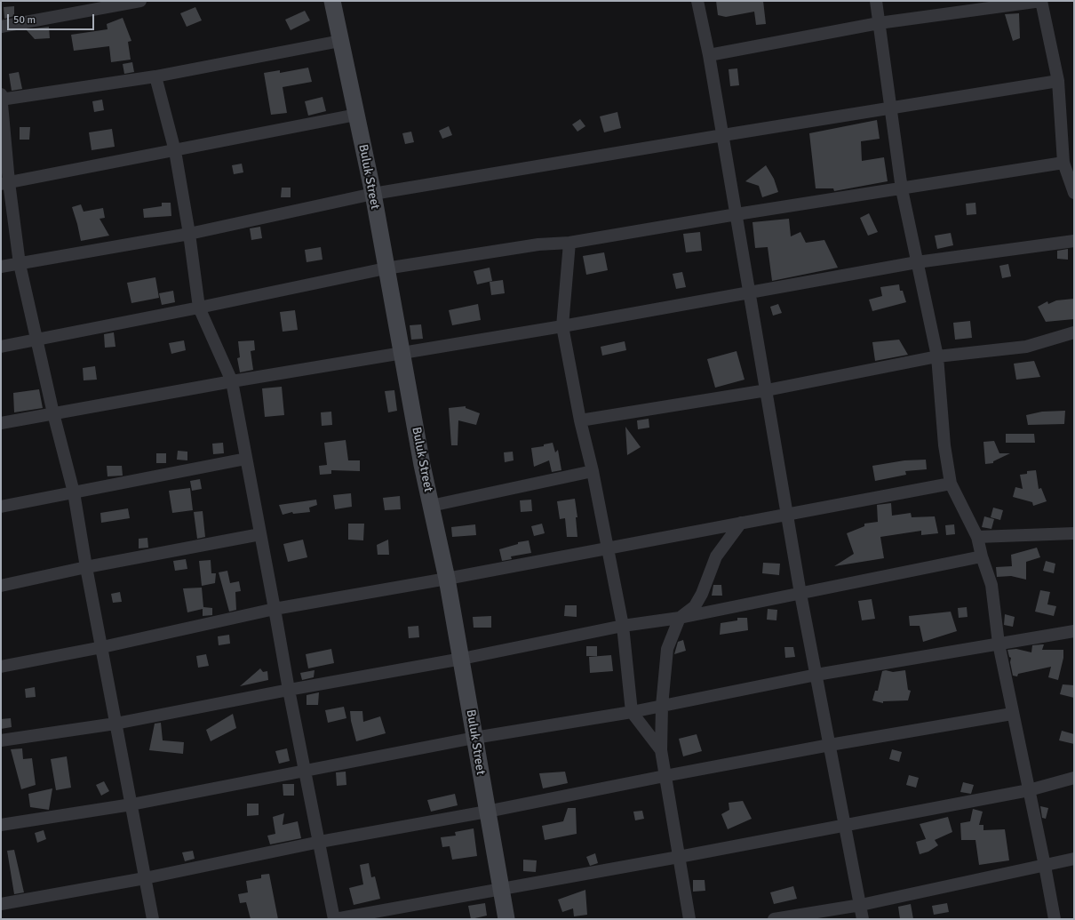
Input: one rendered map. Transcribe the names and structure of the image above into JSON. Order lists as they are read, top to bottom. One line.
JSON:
{"streets":{"street":["Buluk Street"]},"scale_bar":"50 m"}
